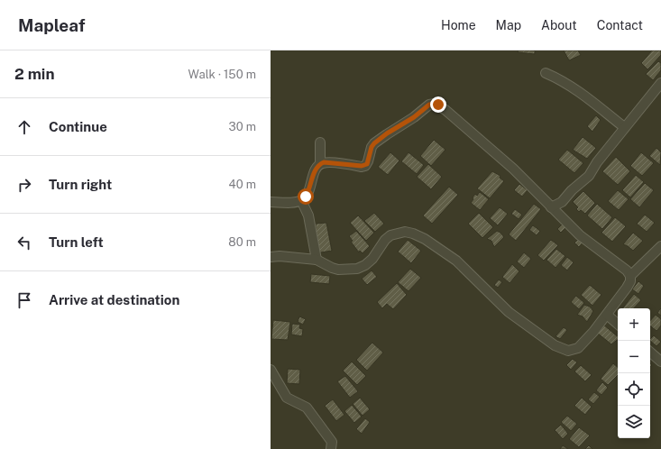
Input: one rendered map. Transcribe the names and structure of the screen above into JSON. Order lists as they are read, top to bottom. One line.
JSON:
{"page":{"header":"Mapleaf","nav":["Home","Map","About","Contact"],"heading":["2 min","Walk · 150 m"],"list":[["Continue","30 m"],["Turn right","40 m"],["Turn left","80 m"],"Arrive at destination"],"map_buttons":["+","−"]}}
